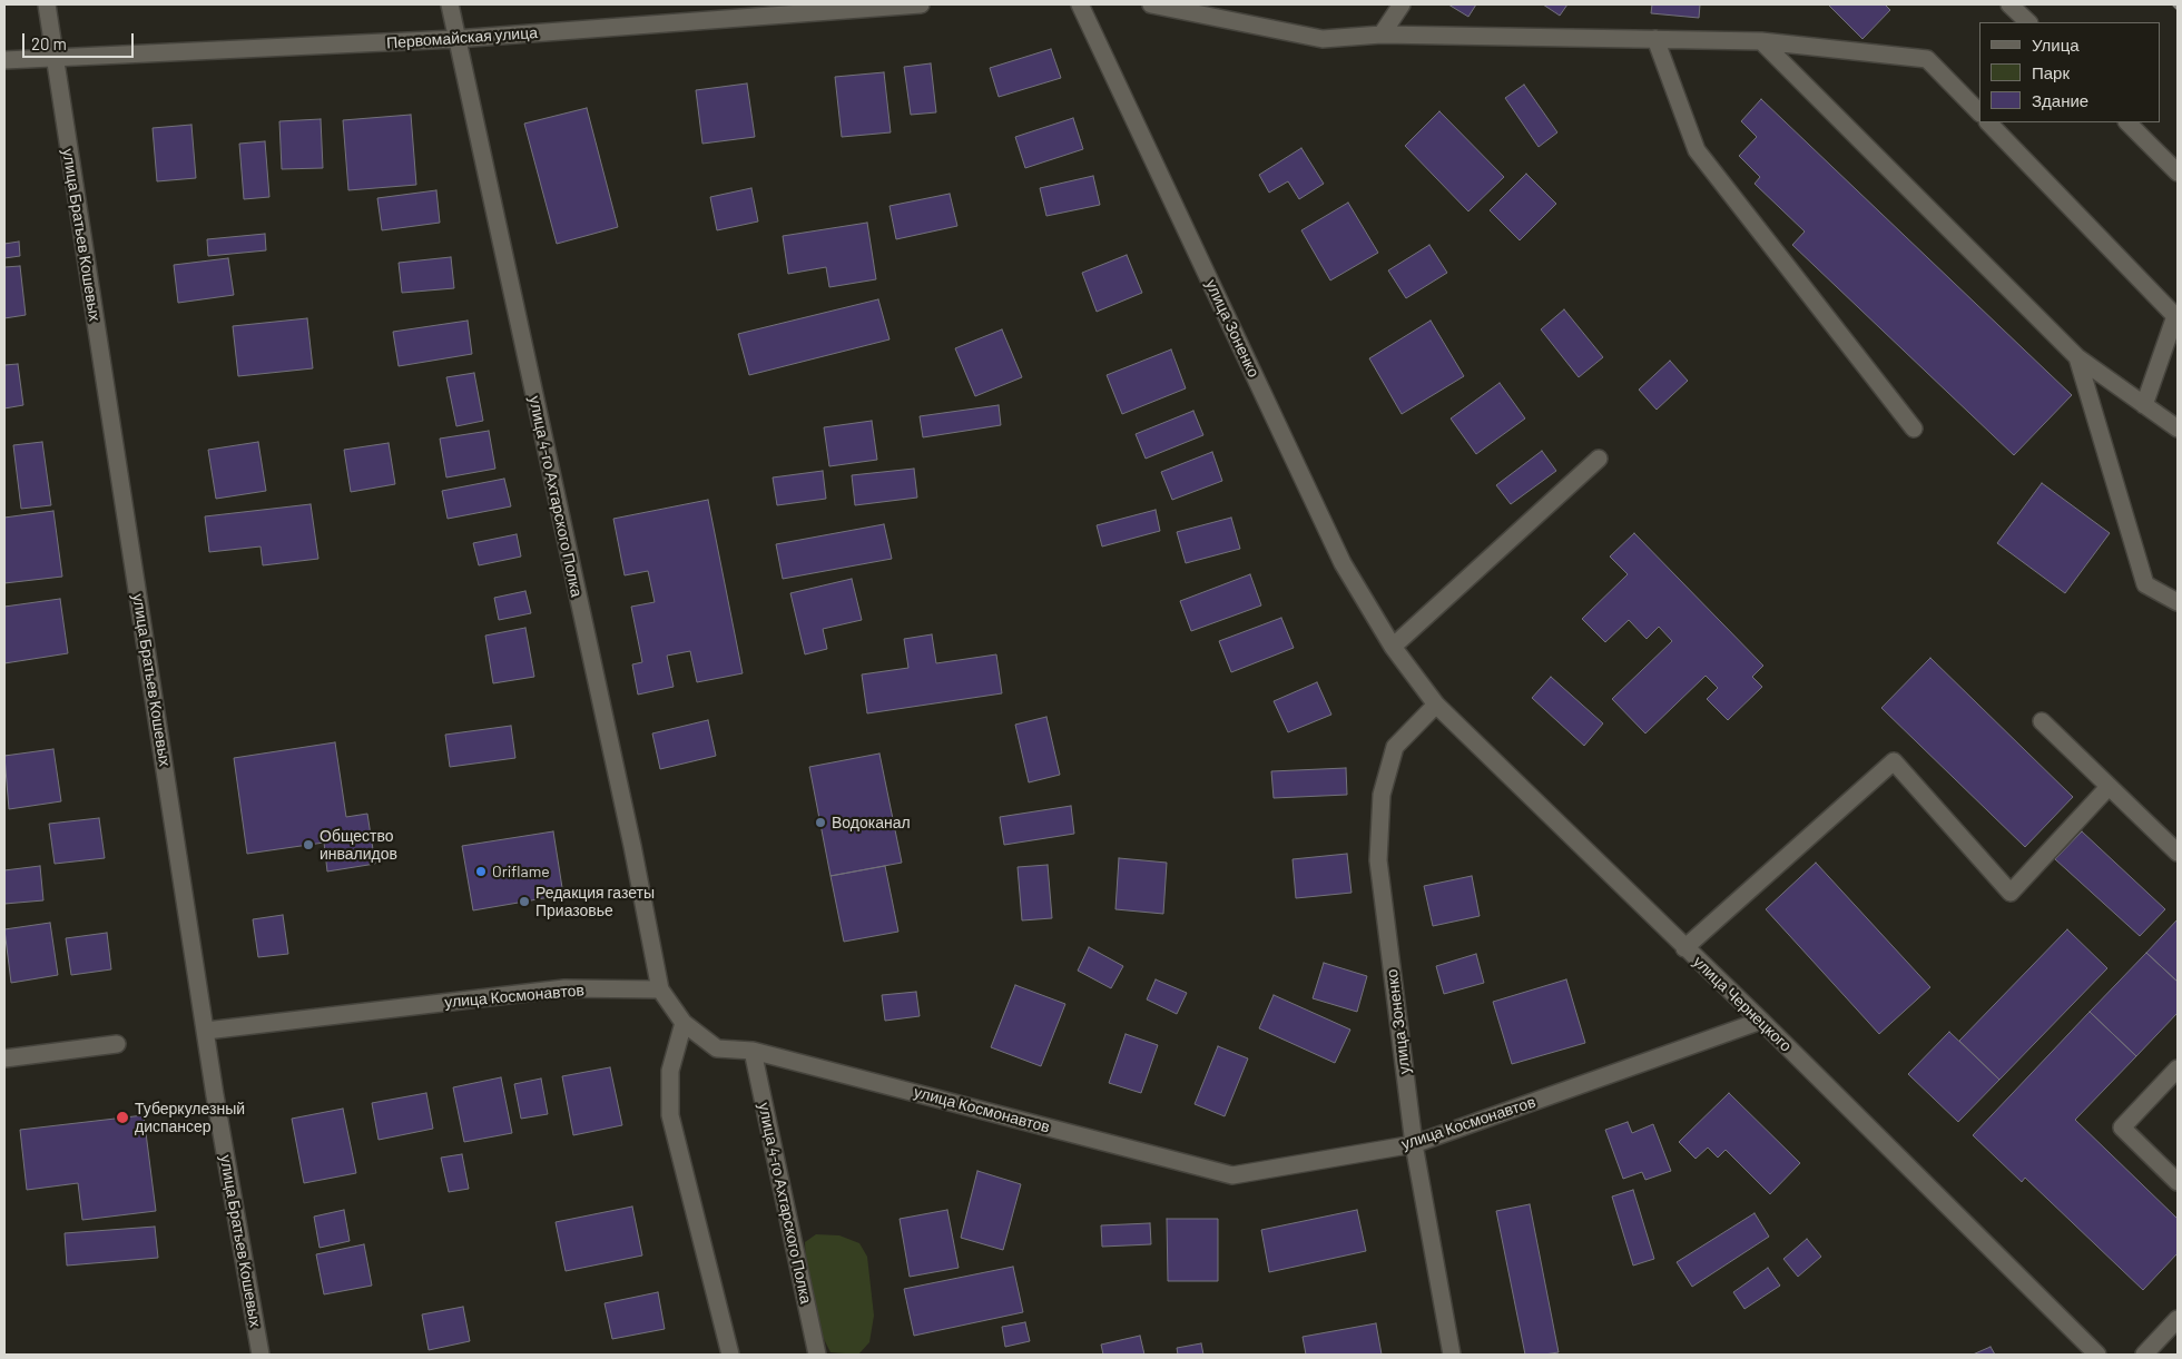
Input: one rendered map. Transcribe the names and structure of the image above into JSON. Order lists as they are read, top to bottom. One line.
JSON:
{"streets":{"street":["Первомайская улица","улица Братьев Кошевых","улица Зоненко","улица 4-го Ахтарского Полка","улица Космонавтов","улица Чернецкого"]},"crossings":[["Первомайская улица","улица Братьев Кошевых"],["Первомайская улица","улица 4-го Ахтарского Полка"],["улица Братьев Кошевых","улица Космонавтов"],["улица Зоненко","улица Космонавтов"],["улица Зоненко","улица Чернецкого"],["улица 4-го Ахтарского Полка","улица Космонавтов"],["улица Космонавтов","улица Чернецкого"]],"places":["Водоканал","Общество инвалидов","Oriflame","Редакция газеты Приазовье","Туберкулезный диспансер"],"legend":["Улица","Парк","Здание"],"scale_bar":"20 m"}
